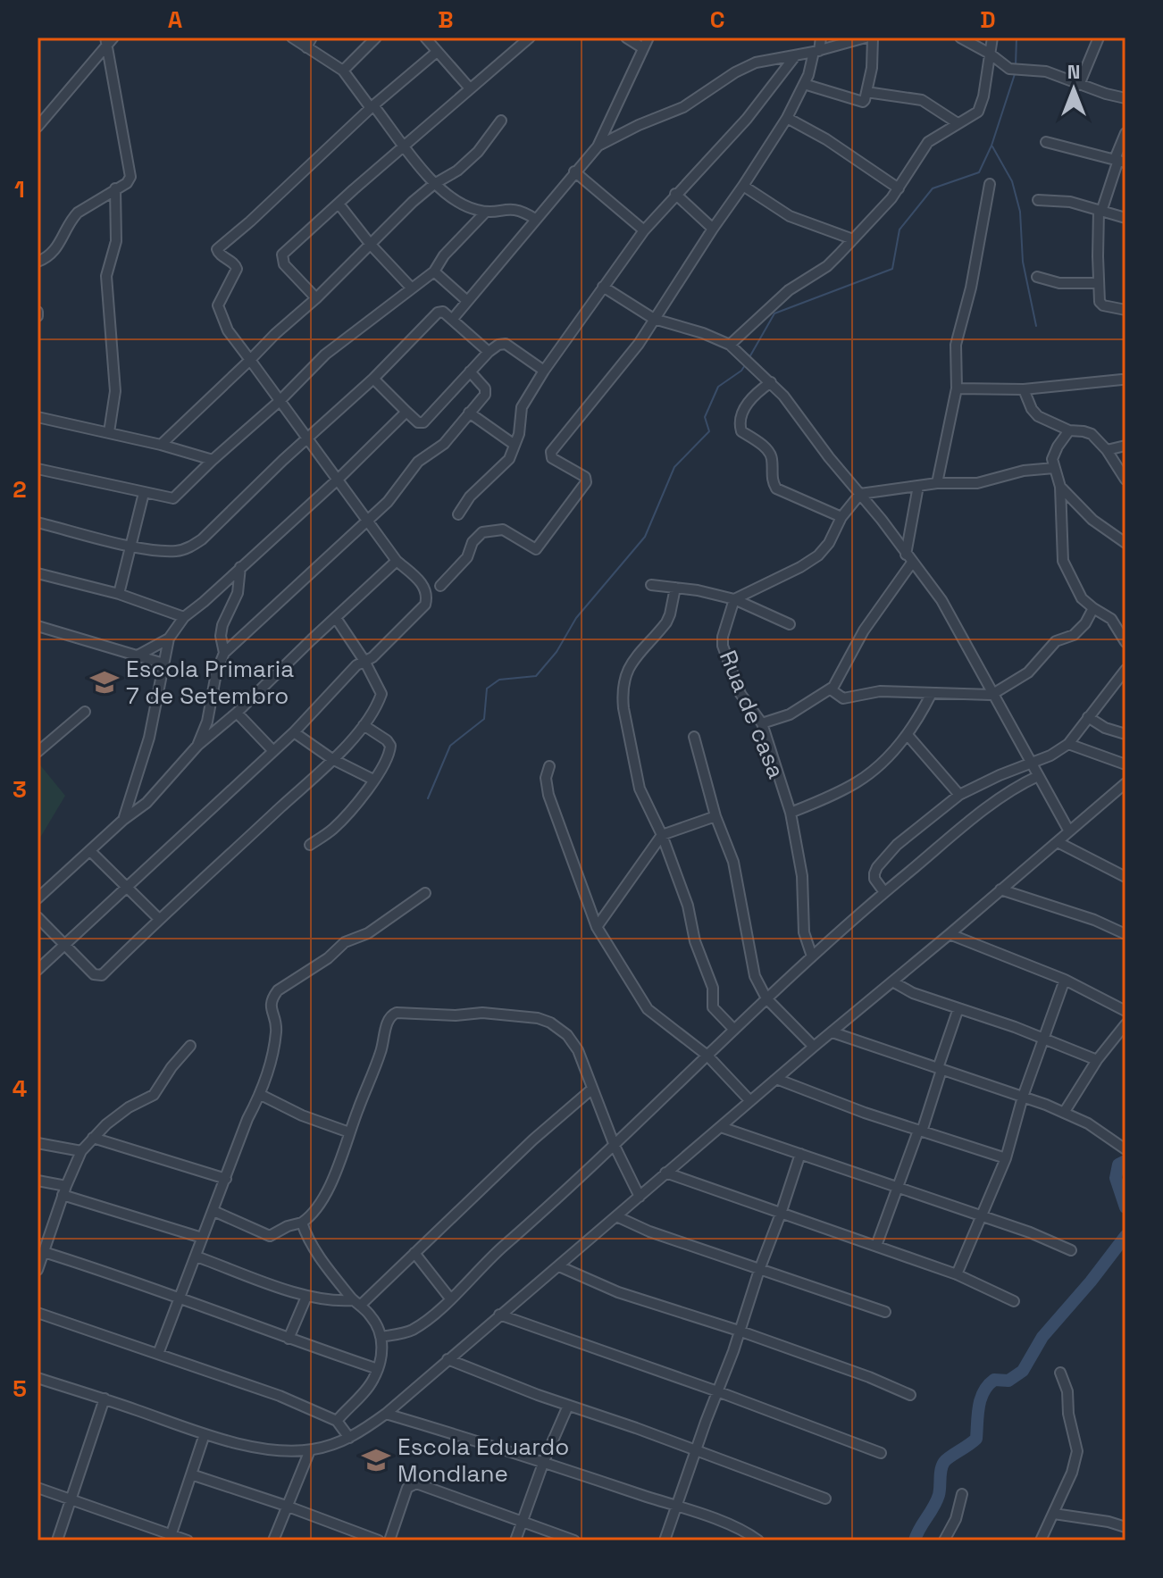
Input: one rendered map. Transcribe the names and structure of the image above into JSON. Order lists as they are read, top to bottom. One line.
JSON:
{"streets":{"street":["Rua de casa"]},"places":{"school or university":["Escola Primaria 7 de Setembro","Escola Eduardo Mondlane"]},"north":"top","grid":{"columns":["A","B","C","D"],"rows":["1","2","3","4","5"]}}
